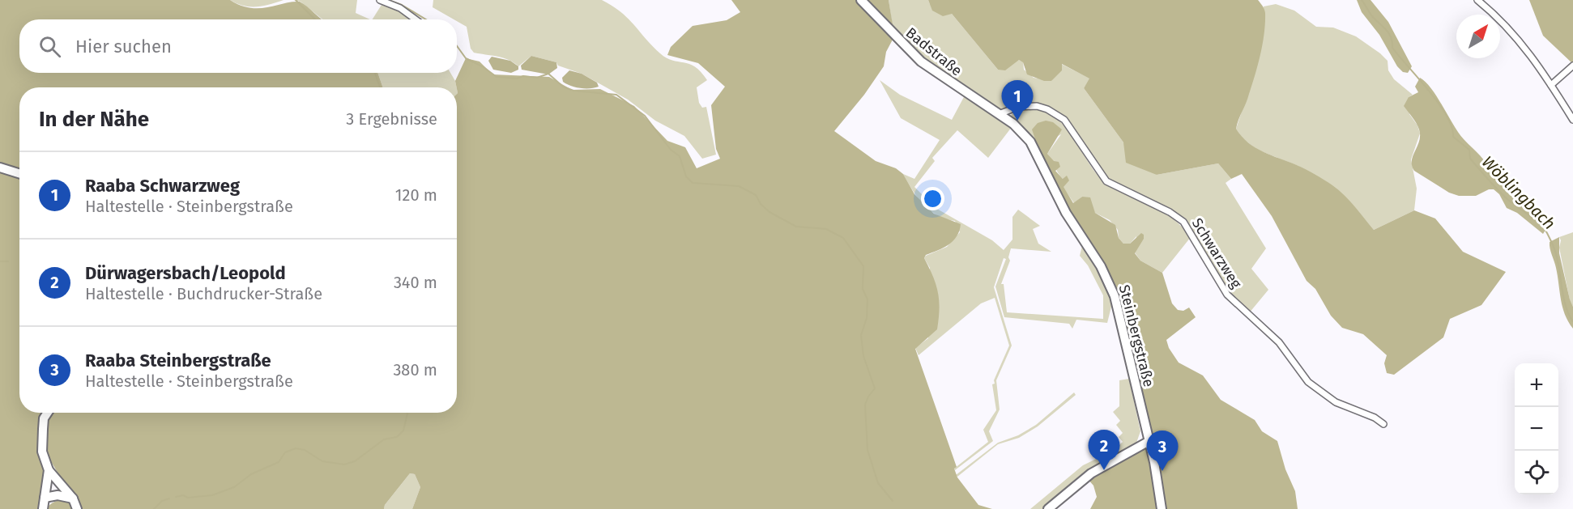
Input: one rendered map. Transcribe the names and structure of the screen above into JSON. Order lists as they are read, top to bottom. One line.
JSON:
{"streets":{"street":["Badstraße","Schwarzweg","Steinbergstraße"]},"crossings":[["Badstraße","Schwarzweg"],["Badstraße","Steinbergstraße"],["Schwarzweg","Steinbergstraße"]],"water":["Wöblingbach"],"north":"top right","page":{"search":"Hier suchen","pins":["1","2","3"],"heading":["In der Nähe","3 Ergebnisse"],"list":[{"mark":"1","name":"Raaba Schwarzweg","note":"Haltestelle · Steinbergstraße","value":"120 m"},{"mark":"2","name":"Dürwagersbach/Leopold","note":"Haltestelle · Buchdrucker-Straße","value":"340 m"},{"mark":"3","name":"Raaba Steinbergstraße","note":"Haltestelle · Steinbergstraße","value":"380 m"}],"map_buttons":["+","−"]}}
